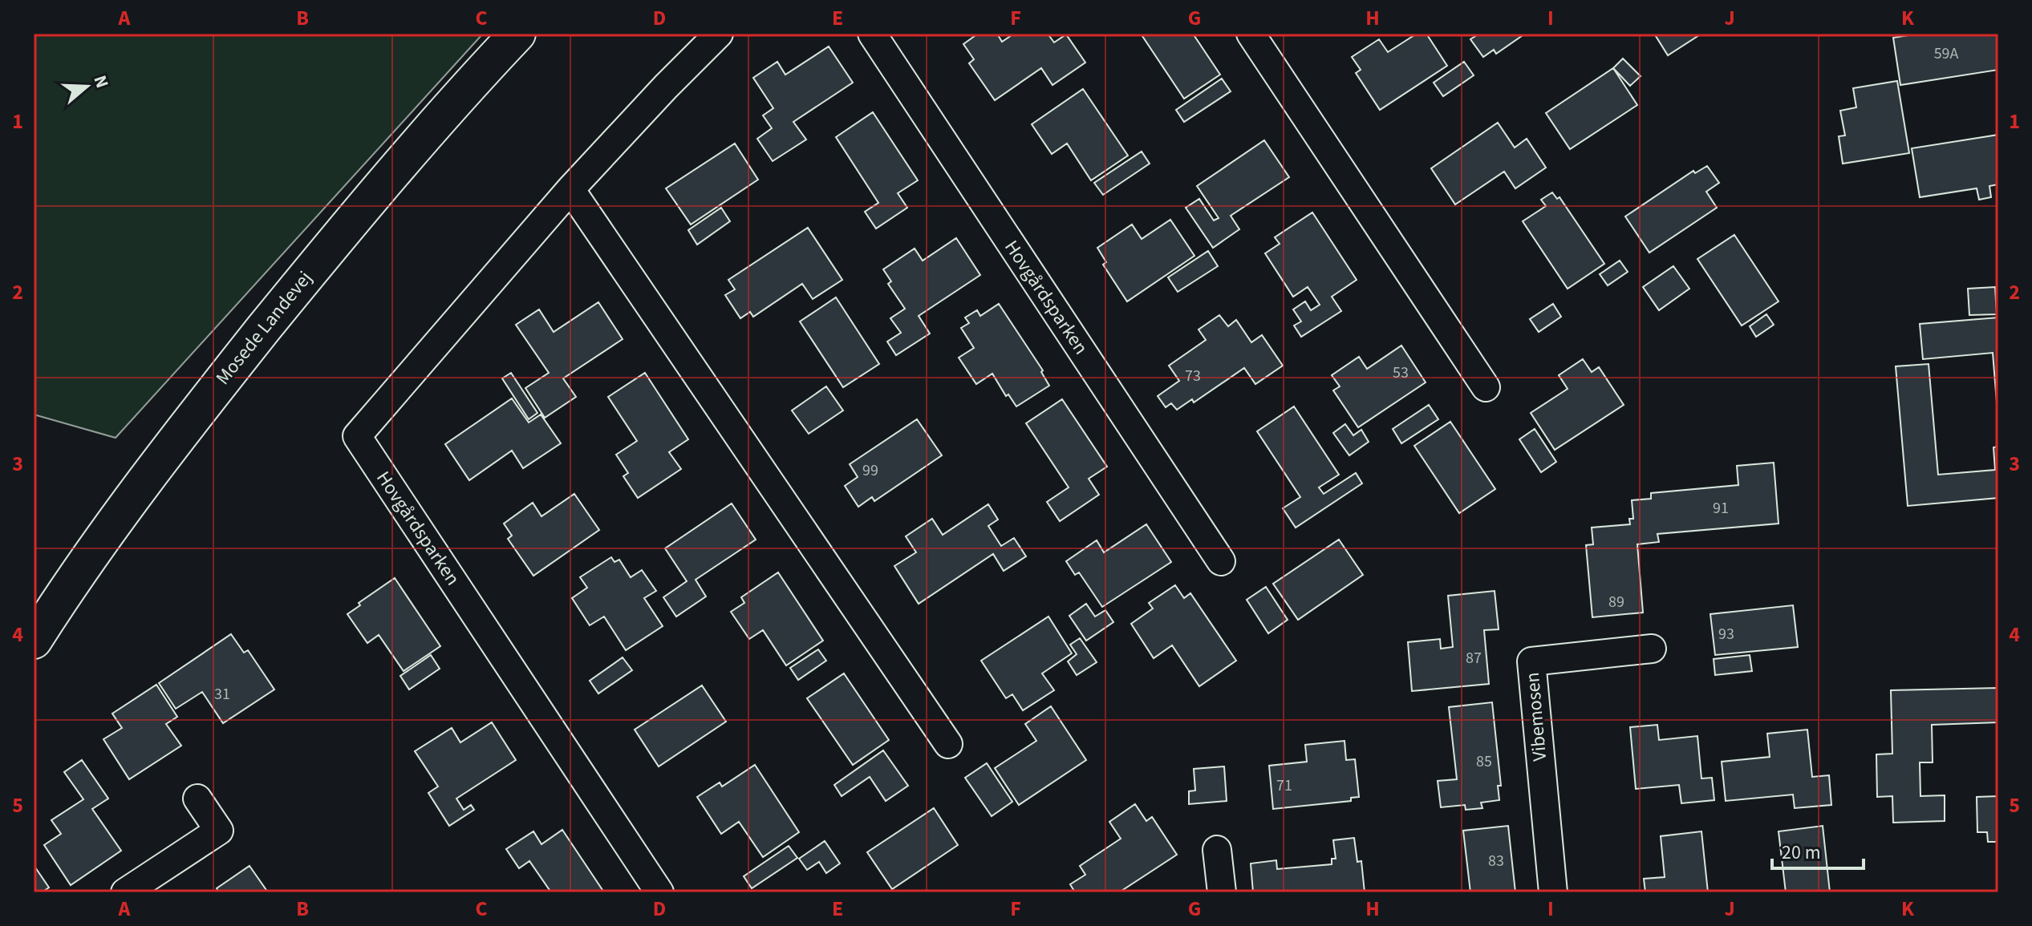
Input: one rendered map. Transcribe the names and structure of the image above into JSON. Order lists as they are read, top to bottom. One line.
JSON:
{"streets":{"main road":["Mosede Landevej"],"street":["Hovgårdsparken","Vibemosen"]},"house_numbers":["59A","53","73","99","91","89","93","87","31","85","71","83"],"scale_bar":"20 m","north":"right","grid":{"columns":["A","B","C","D","E","F","G","H","I","J","K"],"rows":["1","2","3","4","5"]}}
